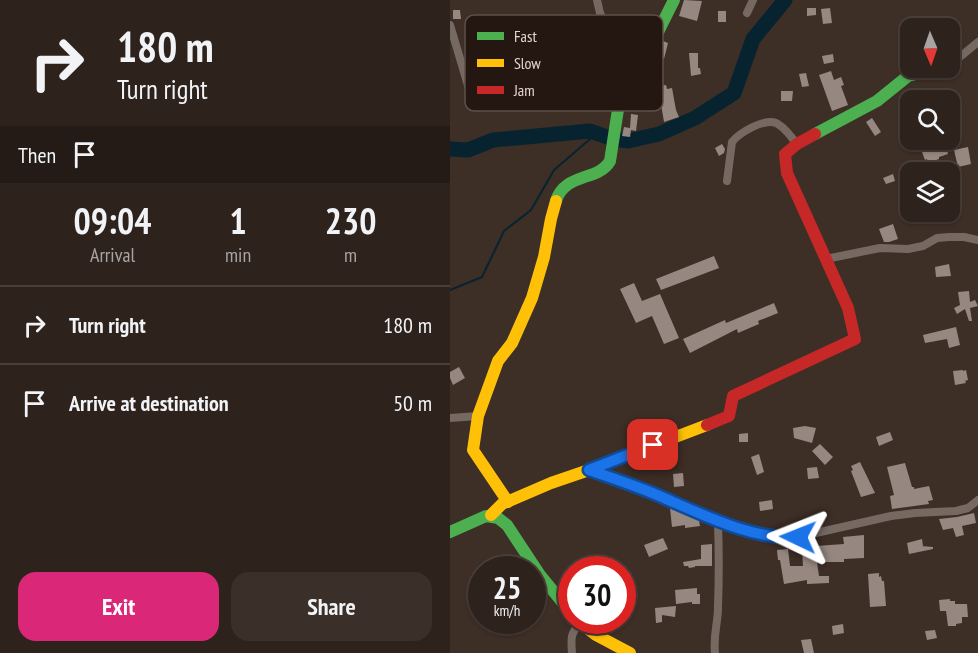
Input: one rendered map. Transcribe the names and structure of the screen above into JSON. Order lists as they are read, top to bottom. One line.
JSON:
{"legend":["Fast","Slow","Jam"],"north":"bottom","page":{"turn":["180 m","Turn right"],"then":"Then","eta":["09:04","Arrival","1","min","230","m"],"list":[{"name":"Turn right","value":"180 m"},{"name":"Arrive at destination","value":"50 m"}],"speed":"25 km/h","limit":"30","buttons":["Exit","Share"]}}
